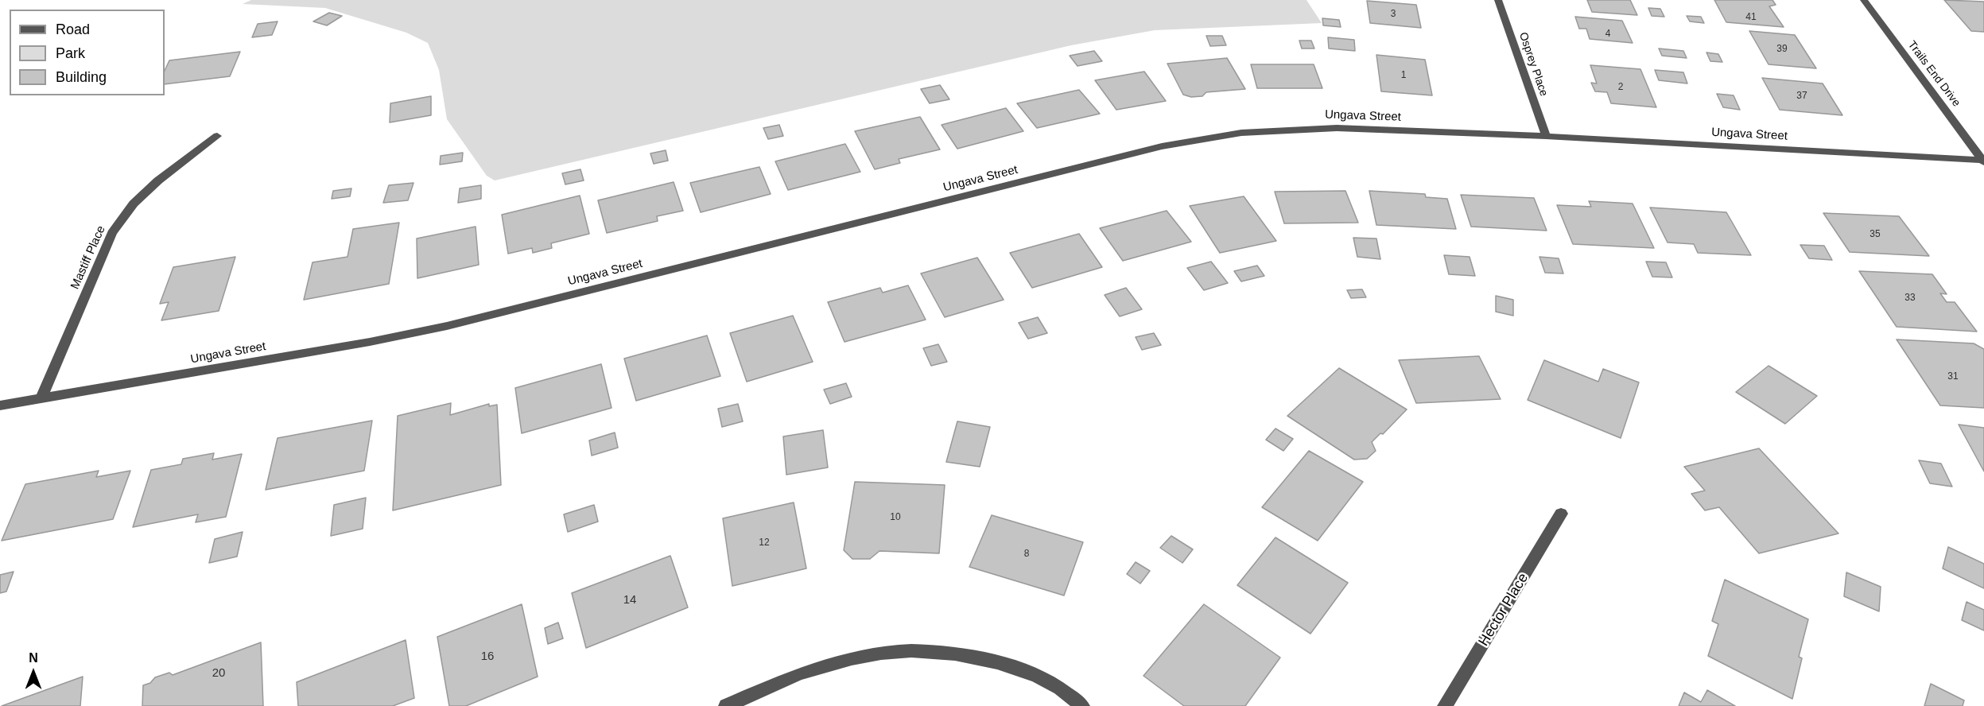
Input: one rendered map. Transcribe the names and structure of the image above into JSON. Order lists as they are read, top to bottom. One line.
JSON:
{"streets":{"street":["Osprey Place","Trails End Drive","Ungava Street","Mastiff Place","Hector Place"]},"crossings":[["Osprey Place","Ungava Street"],["Trails End Drive","Ungava Street"],["Ungava Street","Mastiff Place"]],"house_numbers":["3","41","4","39","1","2","37","35","33","31","10","12","8","14","16","20"],"legend":["Road","Park","Building"],"north":"top"}
